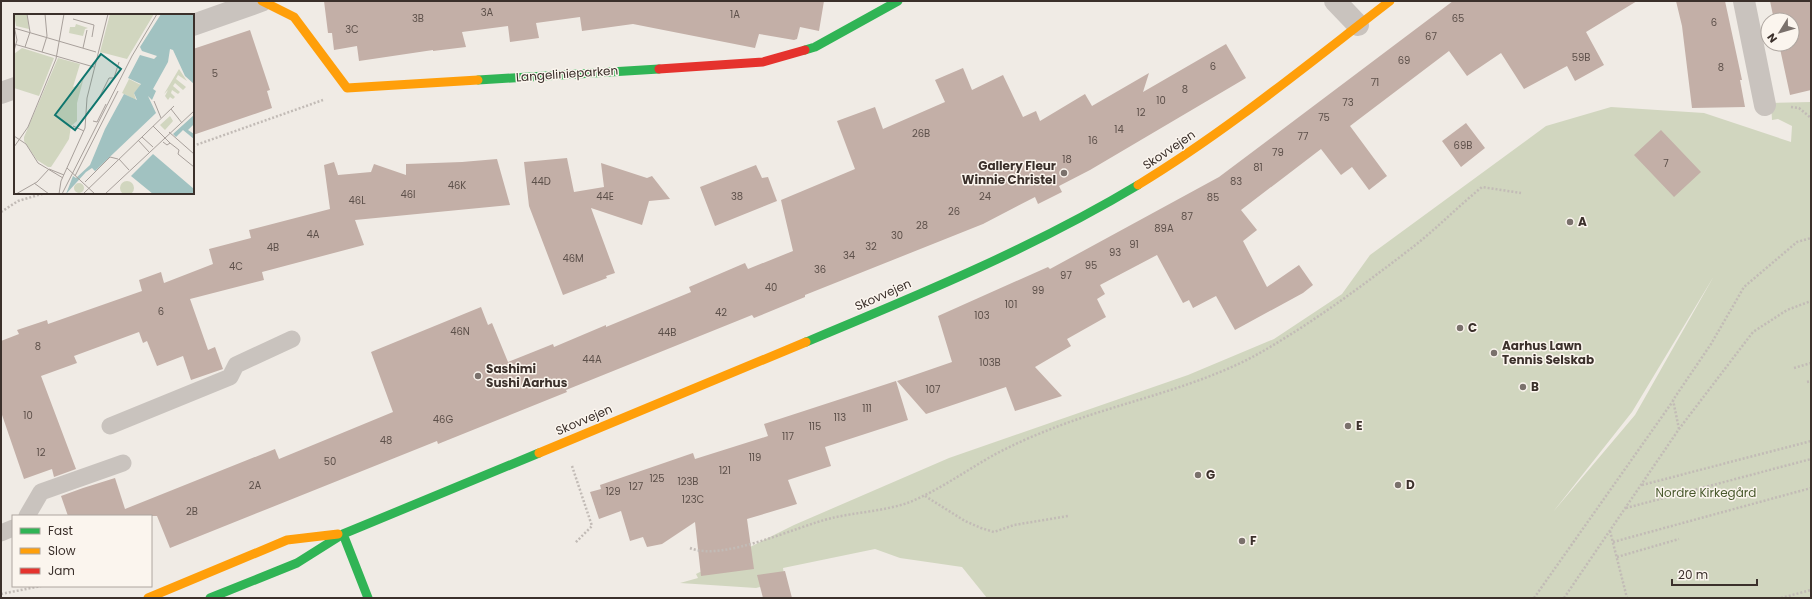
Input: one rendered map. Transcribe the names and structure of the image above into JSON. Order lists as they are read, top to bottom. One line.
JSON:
{"streets":{"street":["Langelinieparken","Skovvejen"]},"parks":["Nordre Kirkegård"],"places":["Gallery Fleur Winnie Christel","A","C","Aarhus Lawn Tennis Selskab","Sashimi Sushi Aarhus","B","E","G","D","F"],"house_numbers":["3A","1A","3B","65","6","3C","67","59B","69","6","8","5","71","8","10","73","12","75","14","26B","77","16","69B","79","18","7","81","44D","83","46K","46I","44E","38","24","85","46L","26","87","28","89A","4A","30","91","32","4B","93","34","46M","95","4C","36","97","40","99","101","6","42","103","46N","44B","8","44A","103B","107","111","10","113","46G","115","117","48","12","119","50","121","125","123B","2A","127","129","123C","2B"],"legend":["Fast","Slow","Jam"],"scale_bar":"20 m","north":"bottom left"}
